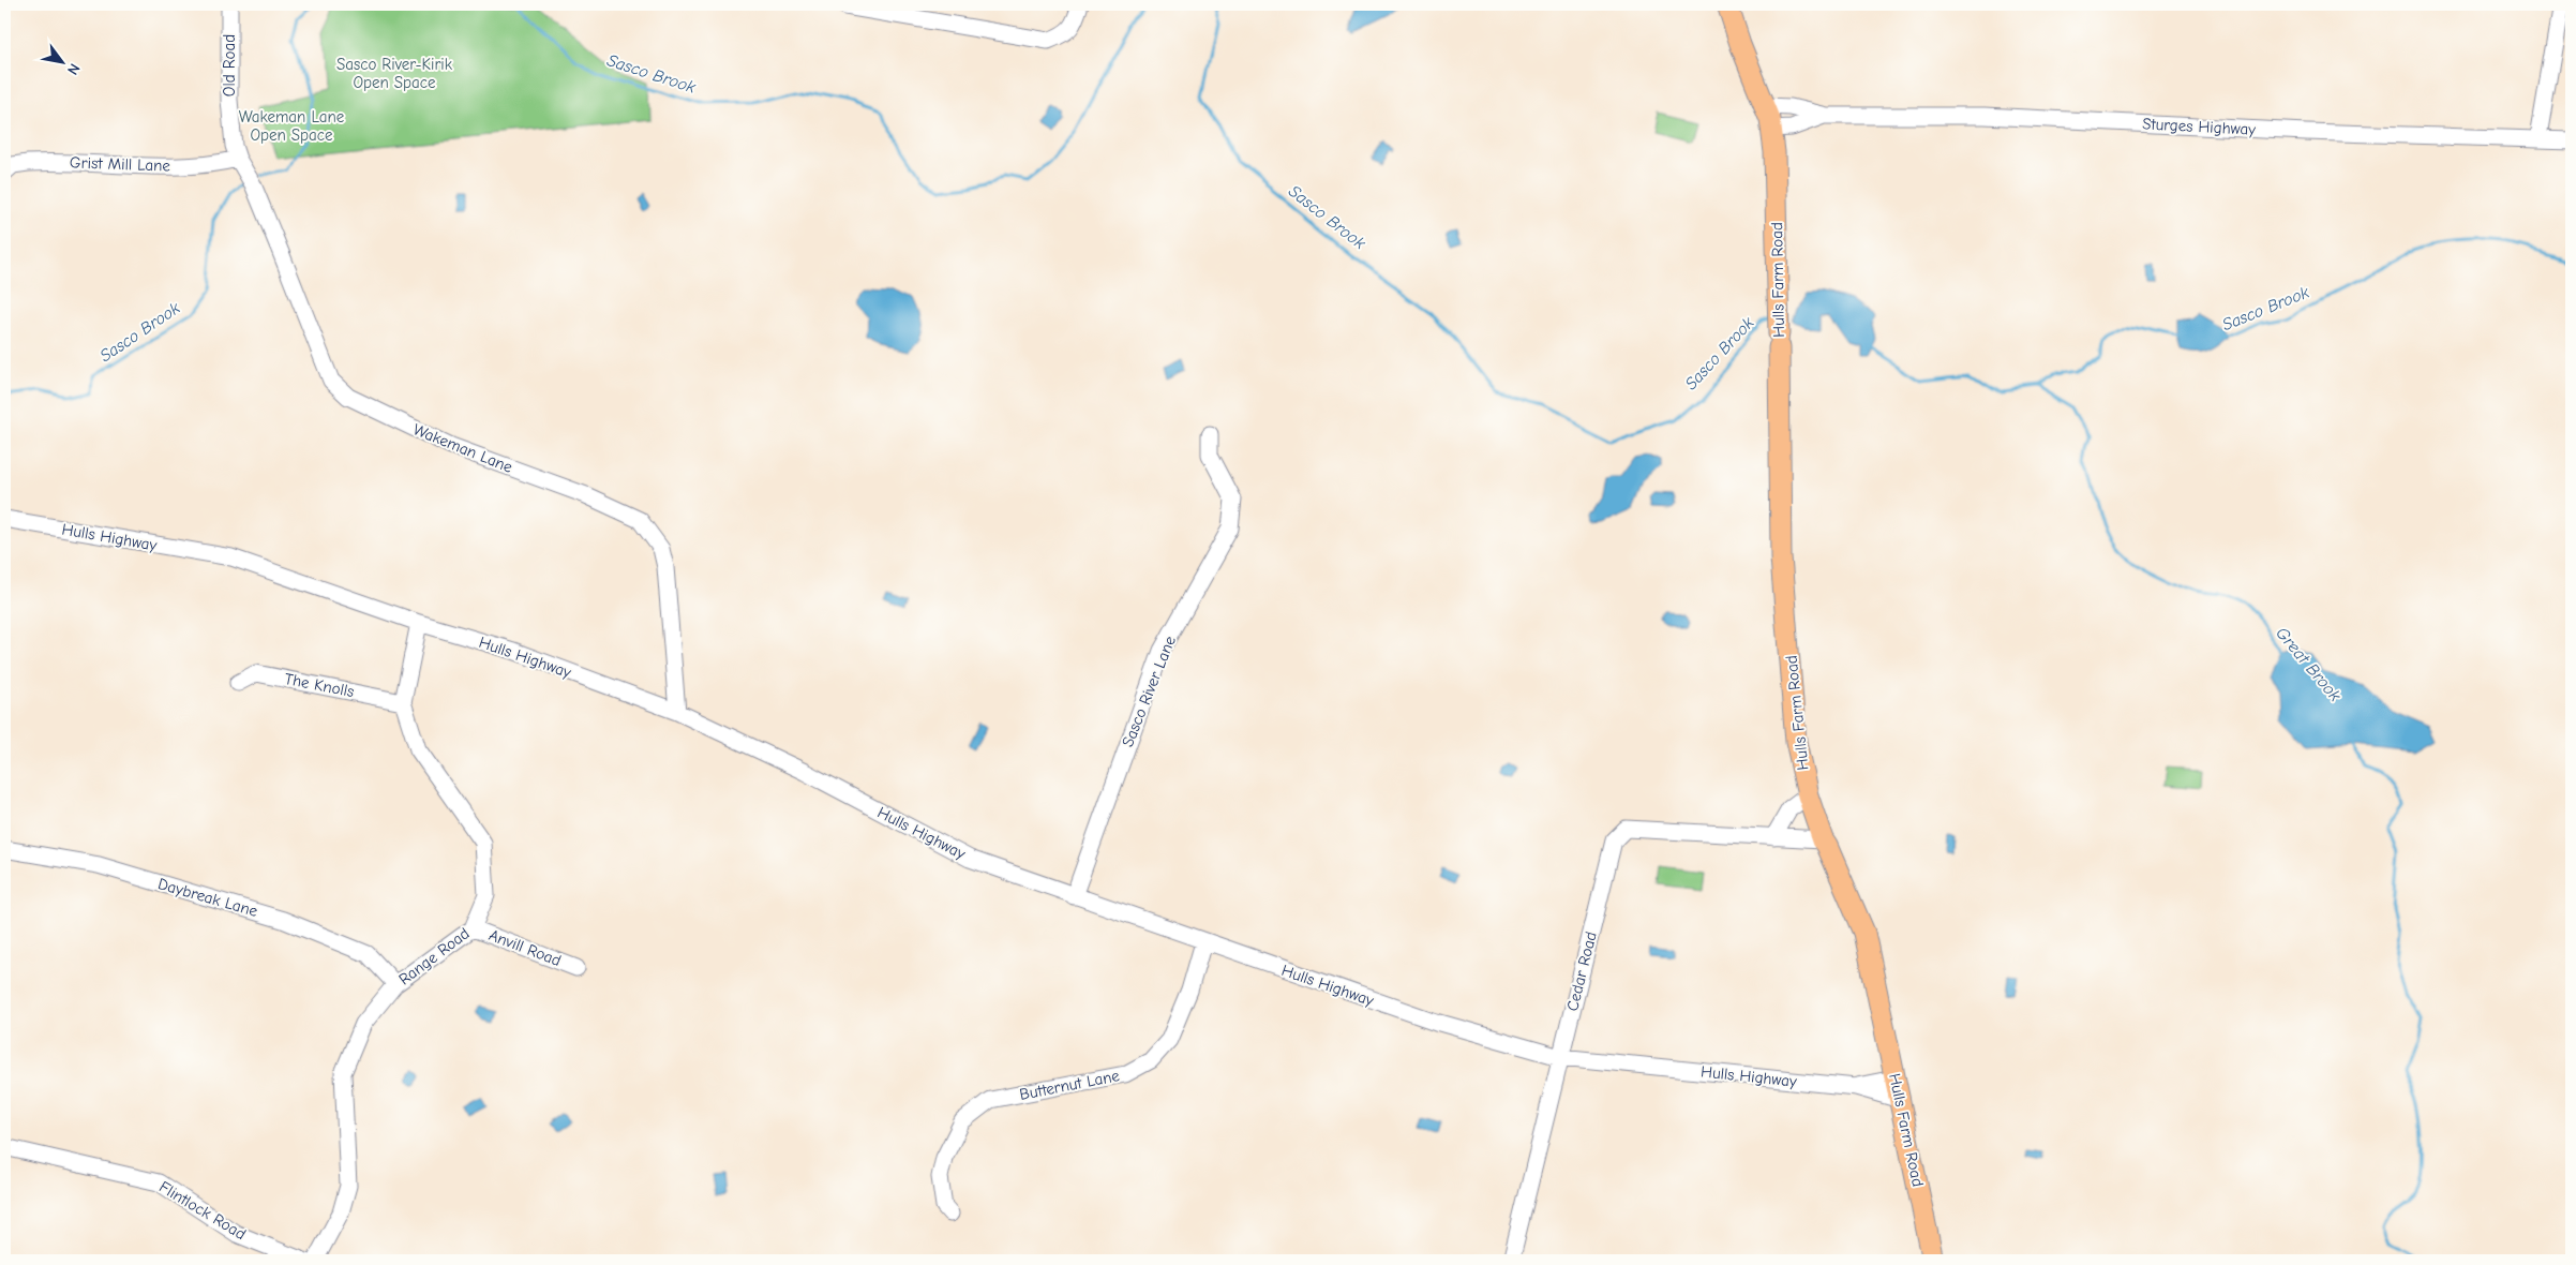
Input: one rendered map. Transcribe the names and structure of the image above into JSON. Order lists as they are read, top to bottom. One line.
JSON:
{"streets":{"main road":["Hulls Farm Road"],"street":["Old Road","Sturges Highway","Grist Mill Lane","Wakeman Lane","Hulls Highway","The Knolls","Sasco River Lane","Daybreak Lane","Anvill Road","Range Road","Cedar Road","Butternut Lane","Flintlock Road"]},"crossings":[["Old Road","Grist Mill Lane"],["Old Road","Wakeman Lane"],["Sturges Highway","Hulls Farm Road"],["Grist Mill Lane","Wakeman Lane"],["Hulls Farm Road","Hulls Highway"],["Hulls Farm Road","Cedar Road"],["Wakeman Lane","Hulls Highway"],["Hulls Highway","Sasco River Lane"],["Hulls Highway","Range Road"],["Hulls Highway","Cedar Road"],["Hulls Highway","Butternut Lane"],["The Knolls","Range Road"],["Daybreak Lane","Range Road"],["Anvill Road","Range Road"]],"water":["Sasco Brook","Great Brook"],"parks":["Sasco River-Kirik Open Space","Wakeman Lane Open Space"],"north":"bottom right"}
